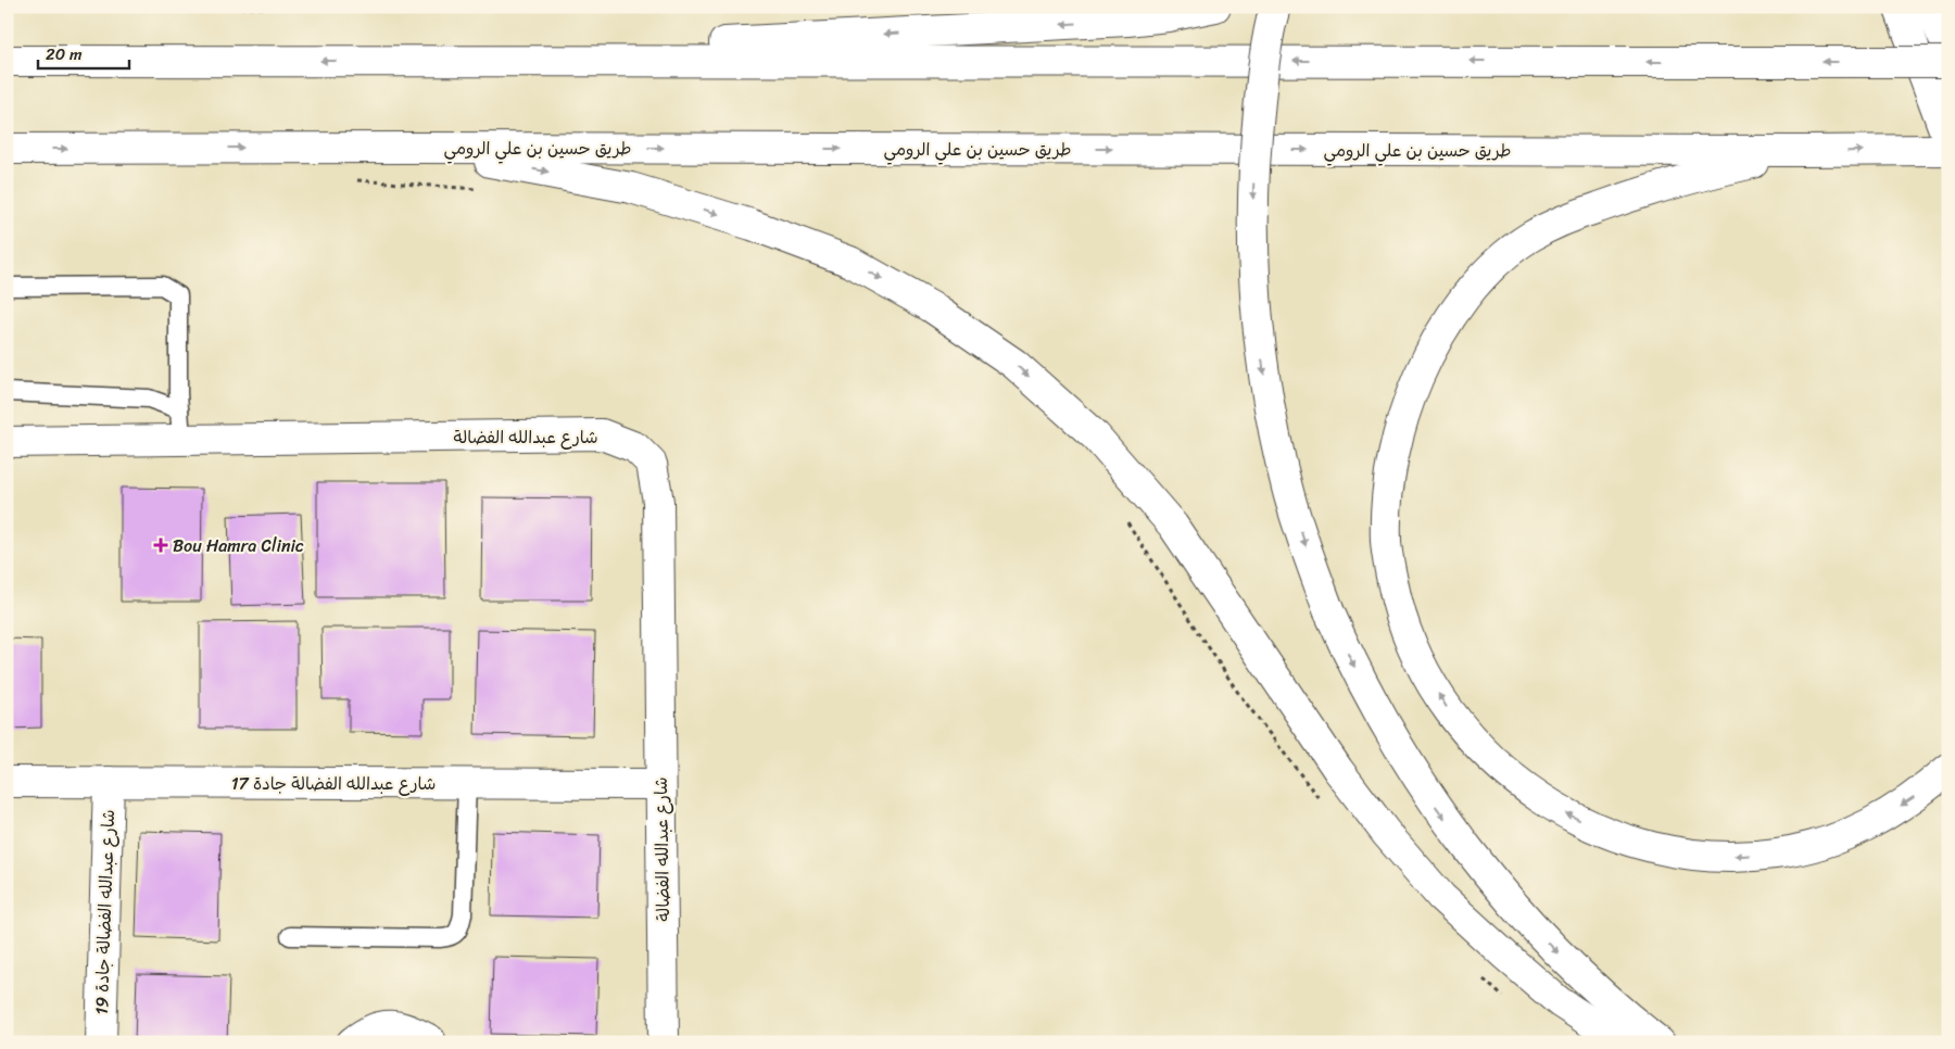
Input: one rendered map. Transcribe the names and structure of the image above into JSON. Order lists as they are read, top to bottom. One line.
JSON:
{"streets":{"main road":["طريق حسين بن علي الرومي","شارع عبدالله الفضالة","شارع عبدالله الفضالة جادة 17","شارع عبدالله الفضالة جادة 19"]},"crossings":[["شارع عبدالله الفضالة","شارع عبدالله الفضالة جادة 17"],["شارع عبدالله الفضالة جادة 17","شارع عبدالله الفضالة جادة 19"]],"places":{"health":["Bou Hamra Clinic"]},"scale_bar":"20 m"}
